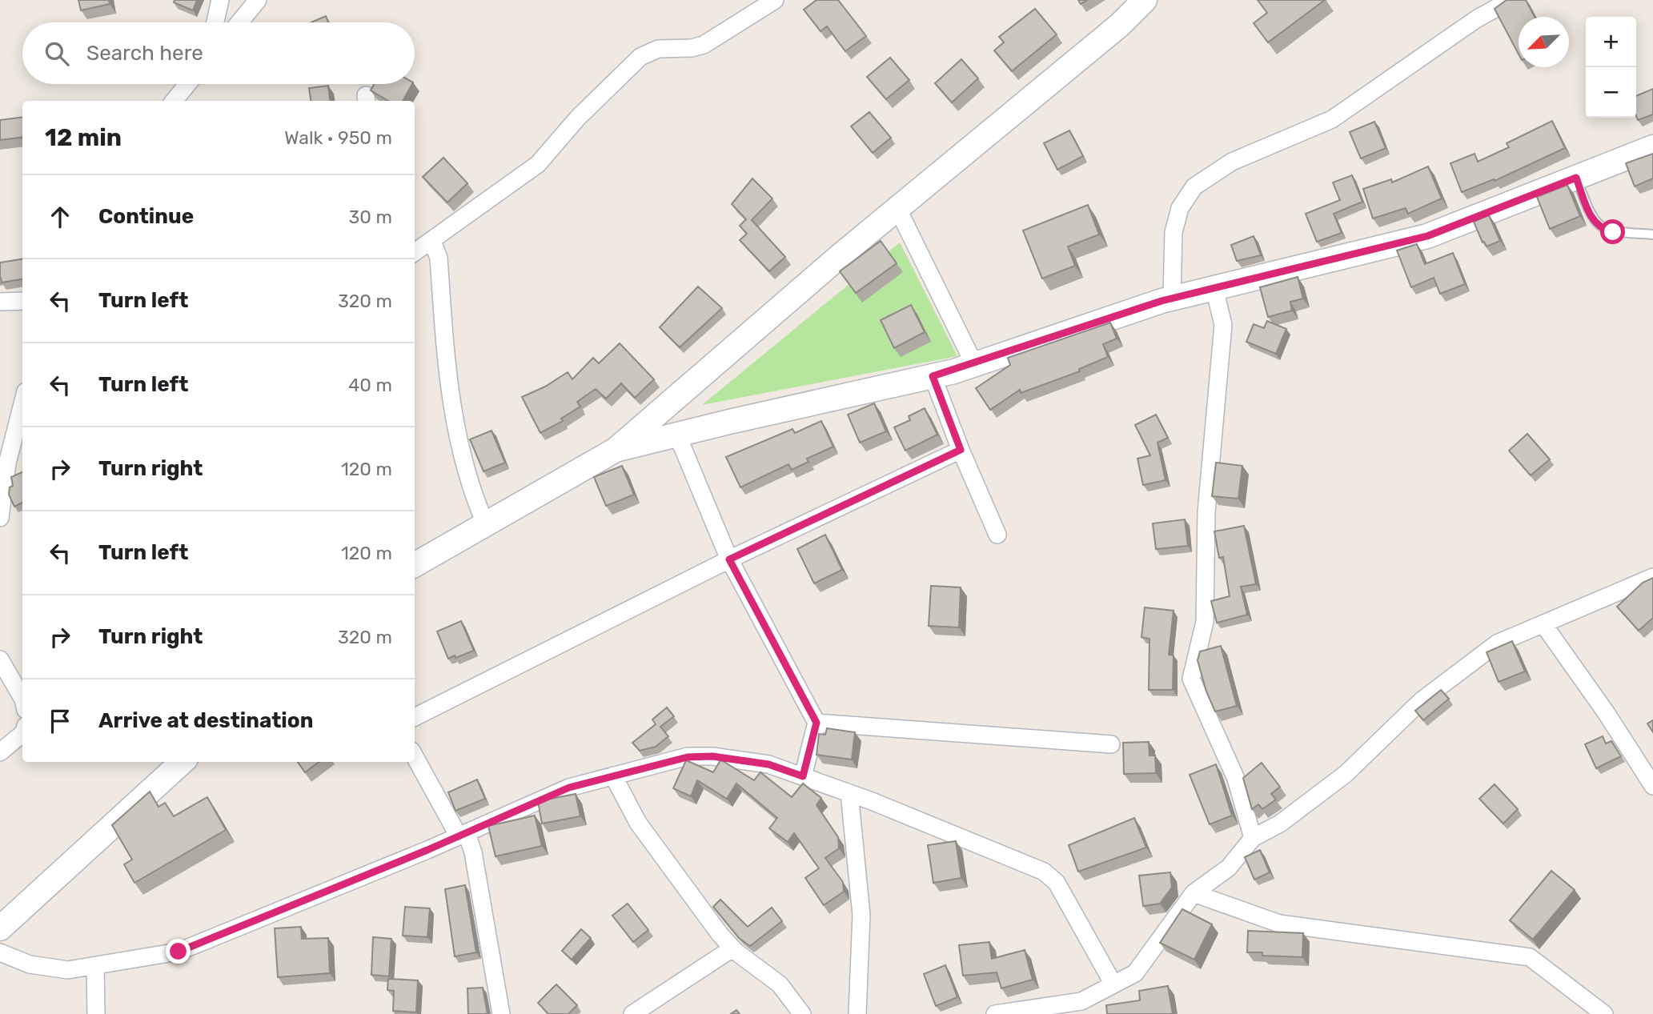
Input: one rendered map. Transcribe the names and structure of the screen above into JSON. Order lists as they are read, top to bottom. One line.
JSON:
{"north":"bottom left","page":{"map_buttons":["+","−"],"search":"Search here","heading":["12 min","Walk · 950 m"],"list":[["Continue","30 m"],["Turn left","320 m"],["Turn left","40 m"],["Turn right","120 m"],["Turn left","120 m"],["Turn right","320 m"],"Arrive at destination"]}}
